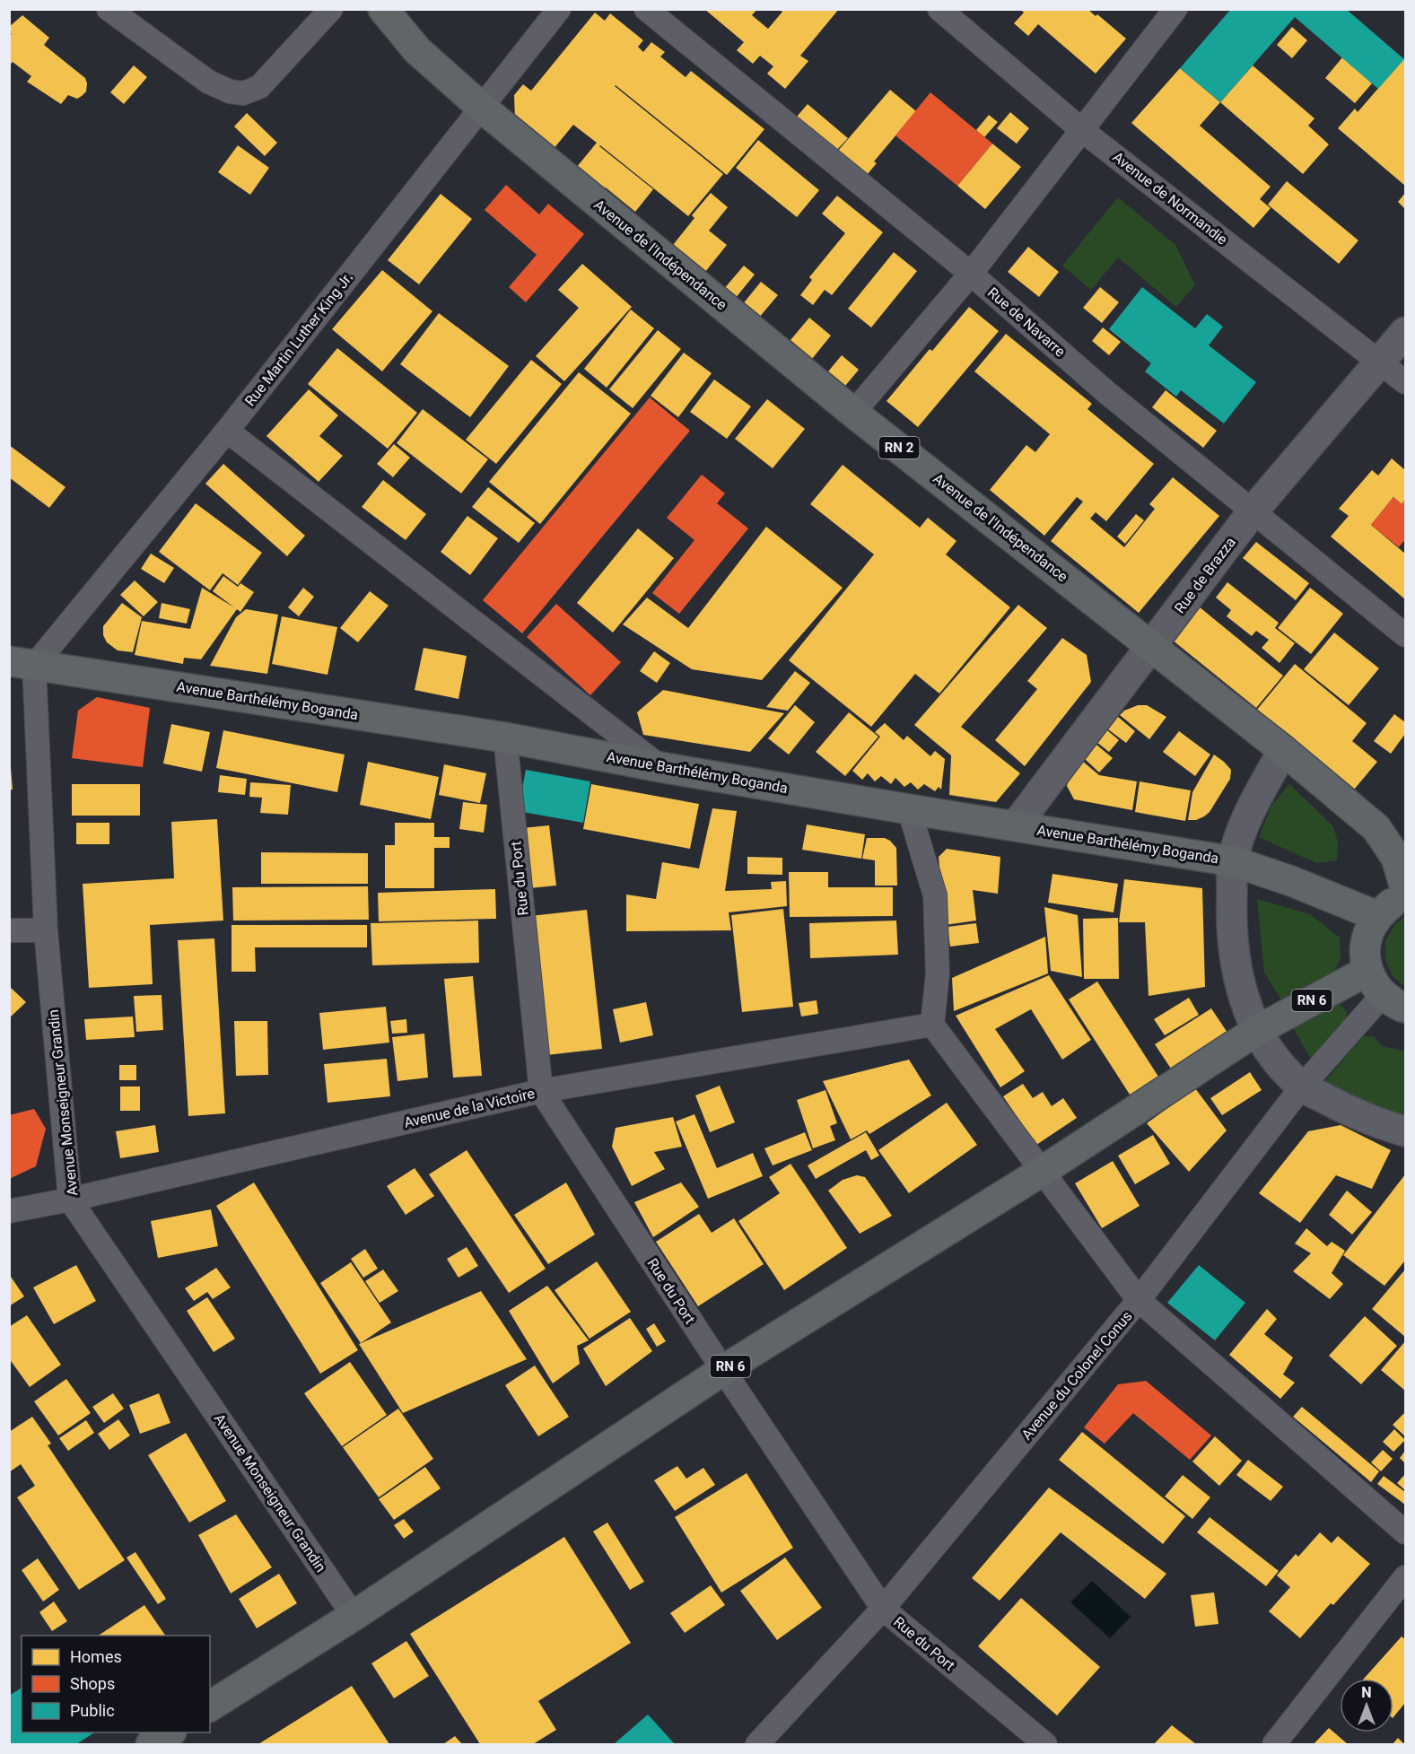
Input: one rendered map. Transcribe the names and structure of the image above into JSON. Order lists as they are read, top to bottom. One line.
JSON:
{"streets":{"main road":["Avenue de l'Indépendance","RN 2","Avenue Barthélémy Boganda","RN 6"],"street":["Avenue de Normandie","Rue de Navarre","Rue Martin Luther King Jr.","Rue de Brazza","Rue du Port","Avenue Monseigneur Grandin","Avenue de la Victoire","Avenue du Colonel Conus"]},"crossings":[["Avenue de Normandie","Rue de Brazza"],["Avenue de l'Indépendance","Rue Martin Luther King Jr."],["Avenue de l'Indépendance","Rue de Brazza"],["Rue de Navarre","Rue de Brazza"],["Rue Martin Luther King Jr.","Avenue Barthélémy Boganda"],["Rue Martin Luther King Jr.","Avenue Monseigneur Grandin"],["Rue de Brazza","Avenue Barthélémy Boganda"],["Avenue Barthélémy Boganda","Rue du Port"],["Avenue Barthélémy Boganda","Avenue Monseigneur Grandin"],["Rue du Port","RN 6"],["Rue du Port","Avenue de la Victoire"],["Rue du Port","Avenue du Colonel Conus"],["RN 6","Avenue Monseigneur Grandin"],["Avenue Monseigneur Grandin","Avenue de la Victoire"]],"legend":["Homes","Shops","Public"],"north":"top"}
